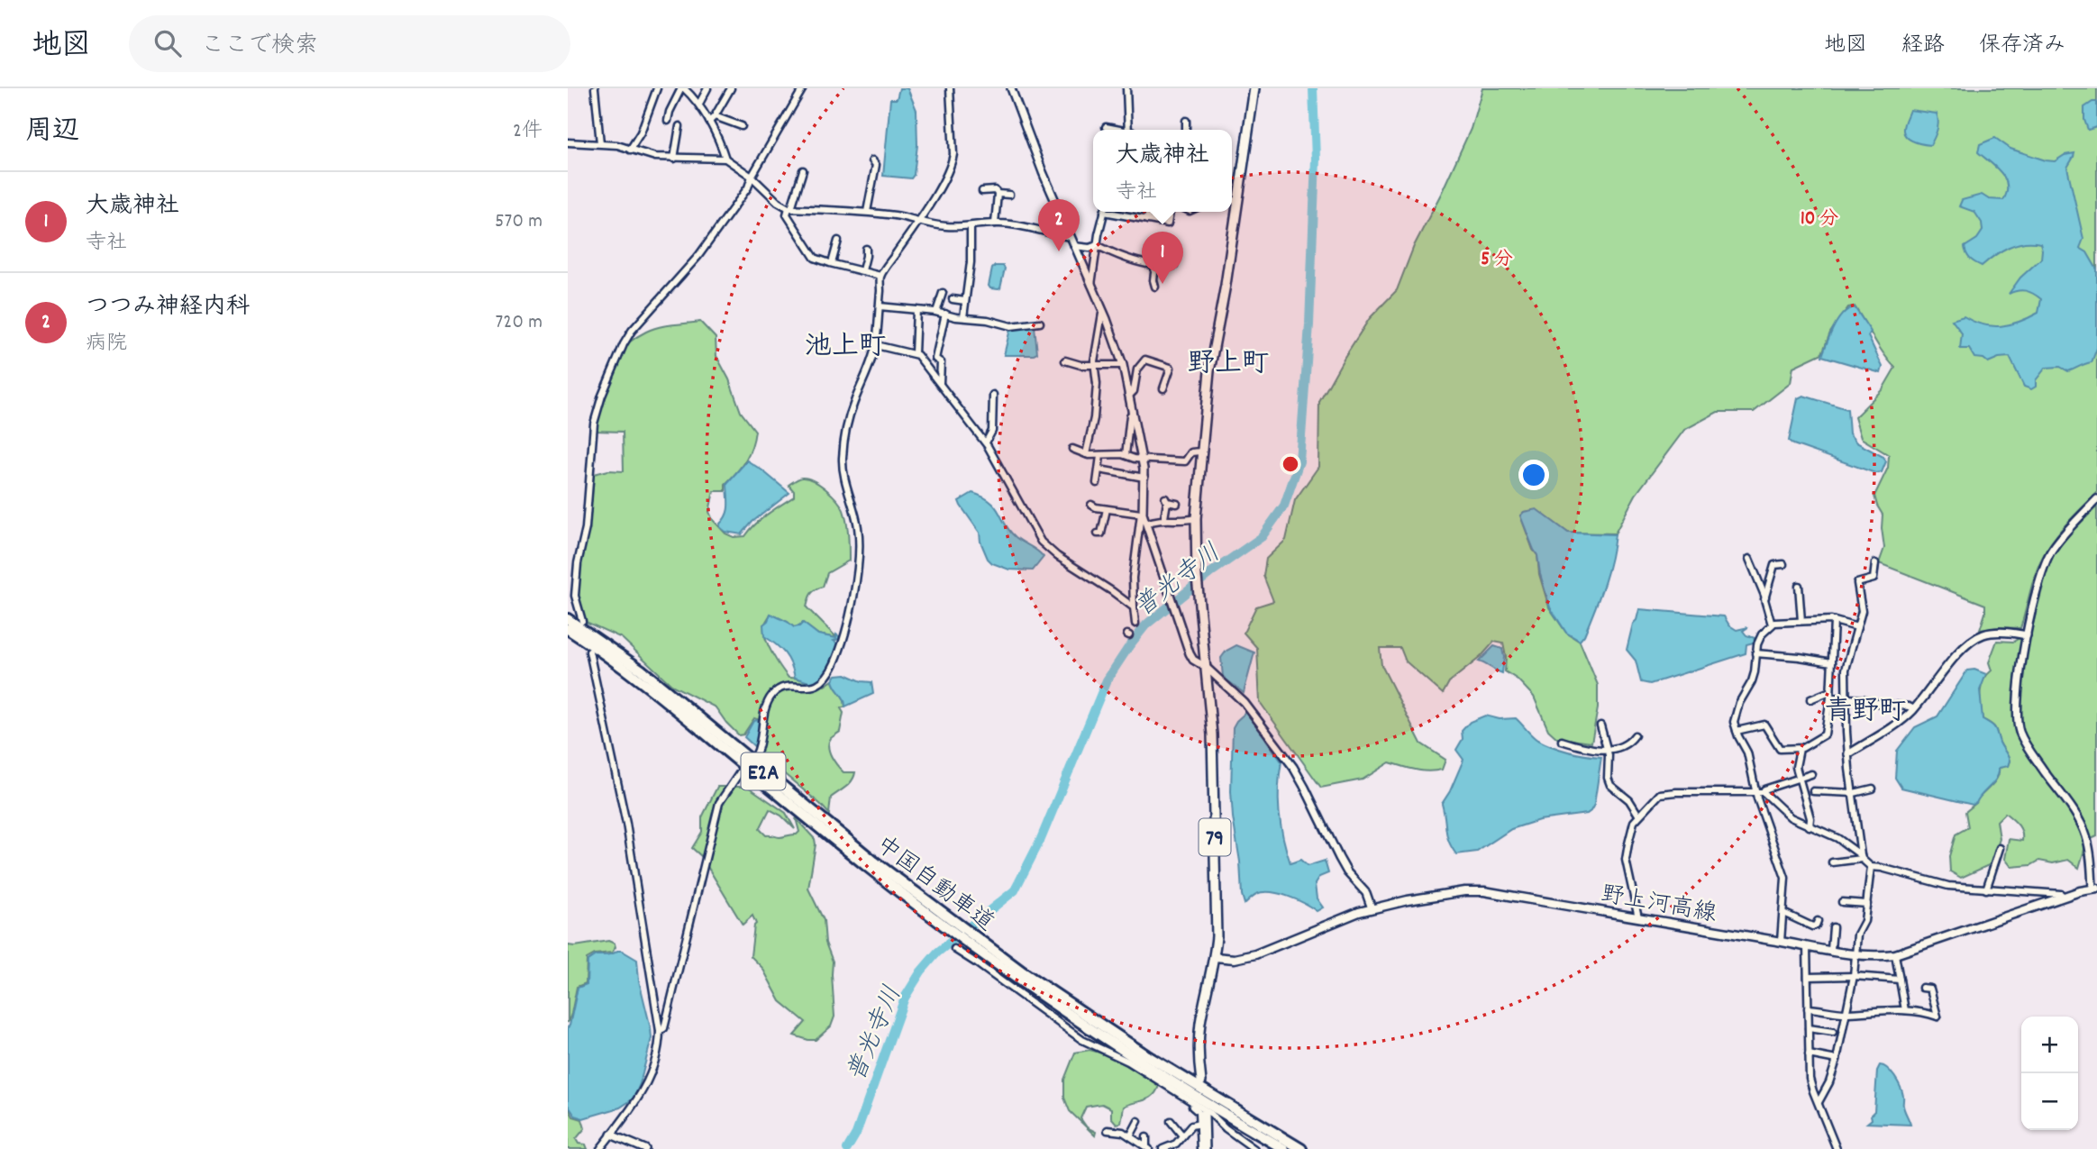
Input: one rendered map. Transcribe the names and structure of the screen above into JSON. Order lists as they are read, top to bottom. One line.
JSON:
{"streets":{"highway":["E2A","中国自動車道"],"main road":["79","野上河高線"]},"crossings":[["79","野上河高線"]],"districts":["池上町","野上町","青野町"],"water":["普光寺川"],"page":{"header":"地図","search":"ここで検索","nav":["地図","経路","保存済み"],"heading":["周辺","2件"],"popup":["大歳神社","寺社"],"list":[{"mark":"1","name":"大歳神社","note":"寺社","value":"570 m"},{"mark":"2","name":"つつみ神経内科","note":"病院","value":"720 m"}],"pins":["2","1"],"map_buttons":["+","−"]},"rings":["10 分","5 分"]}
